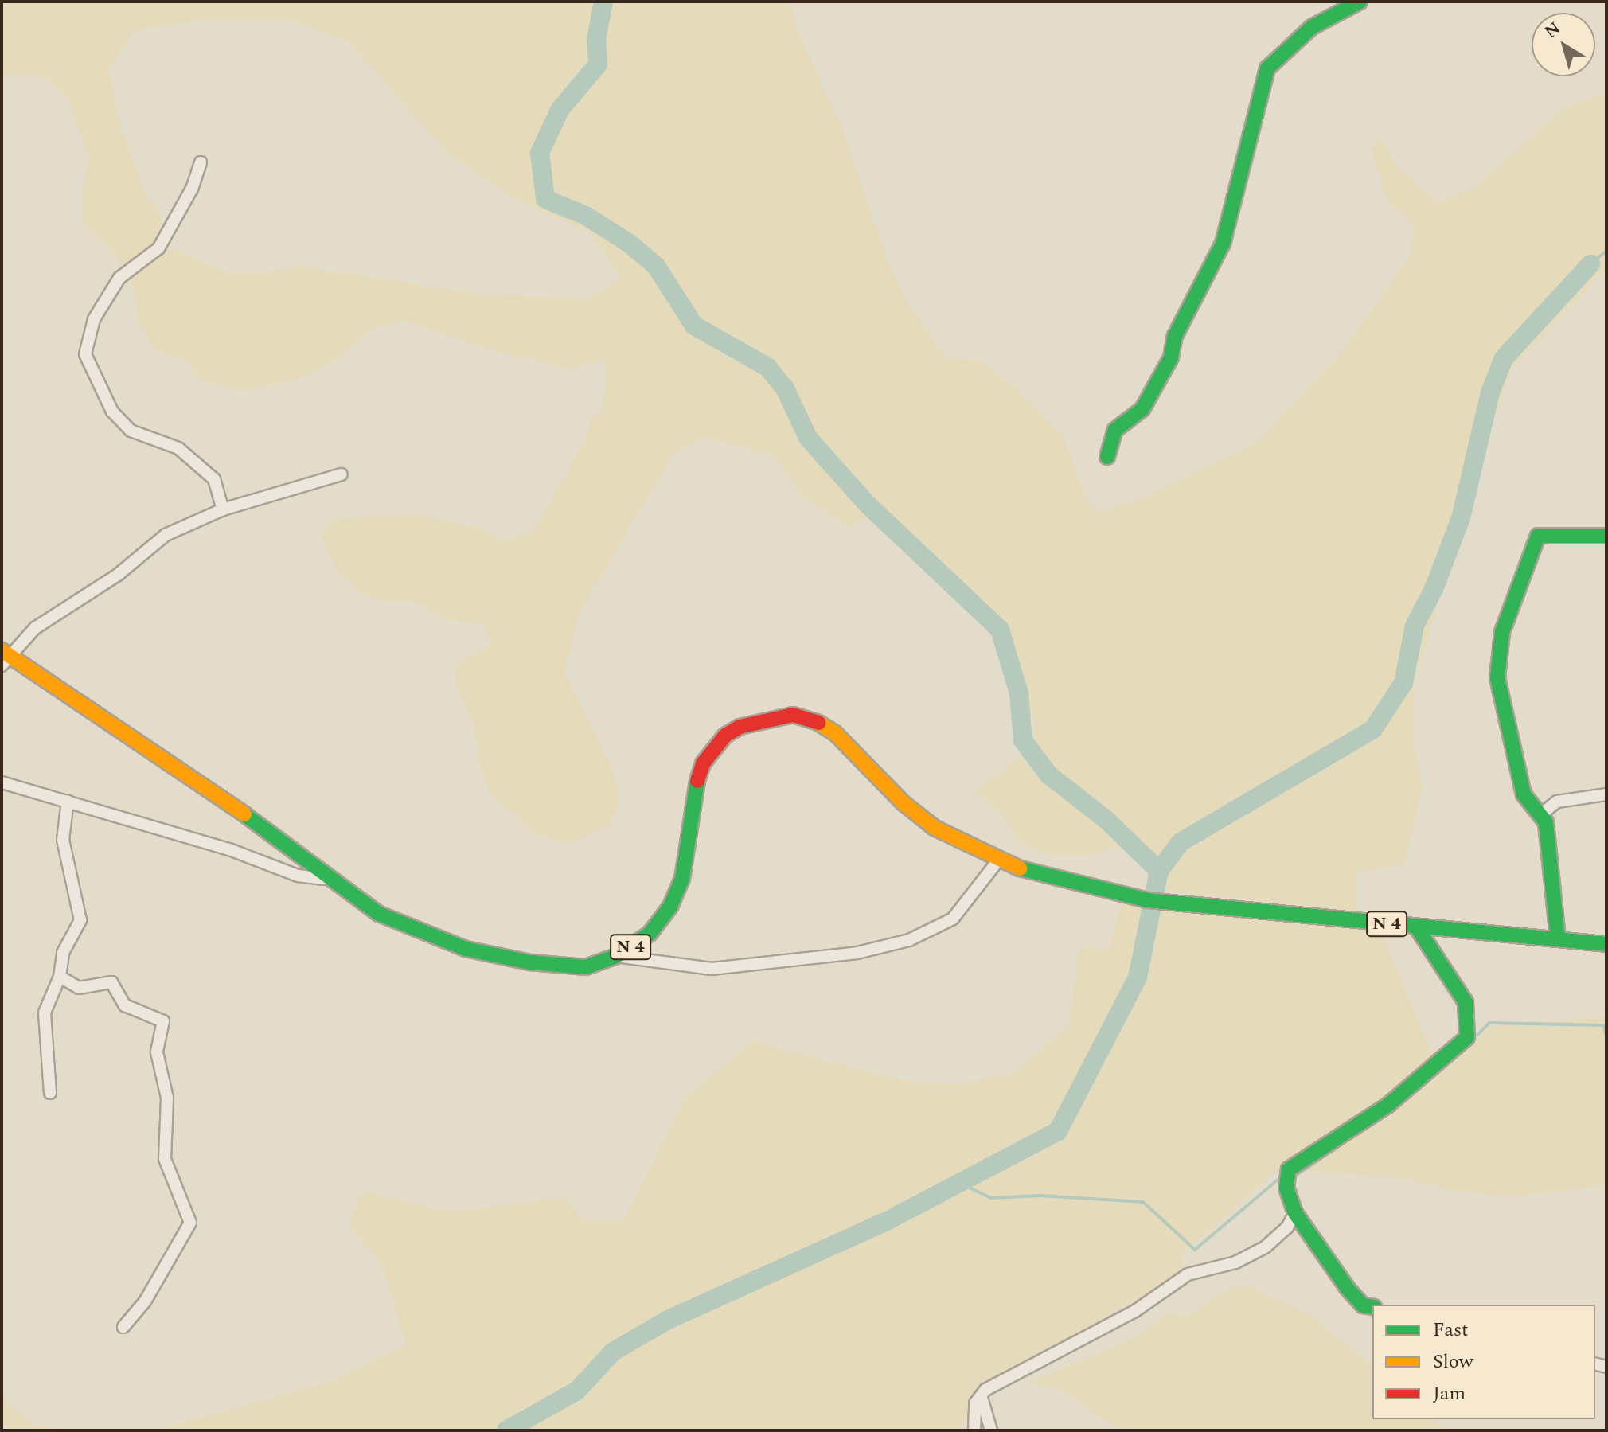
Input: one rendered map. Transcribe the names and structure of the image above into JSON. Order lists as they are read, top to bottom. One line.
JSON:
{"streets":{"main road":["N 4"]},"legend":["Fast","Slow","Jam"],"north":"top left"}
